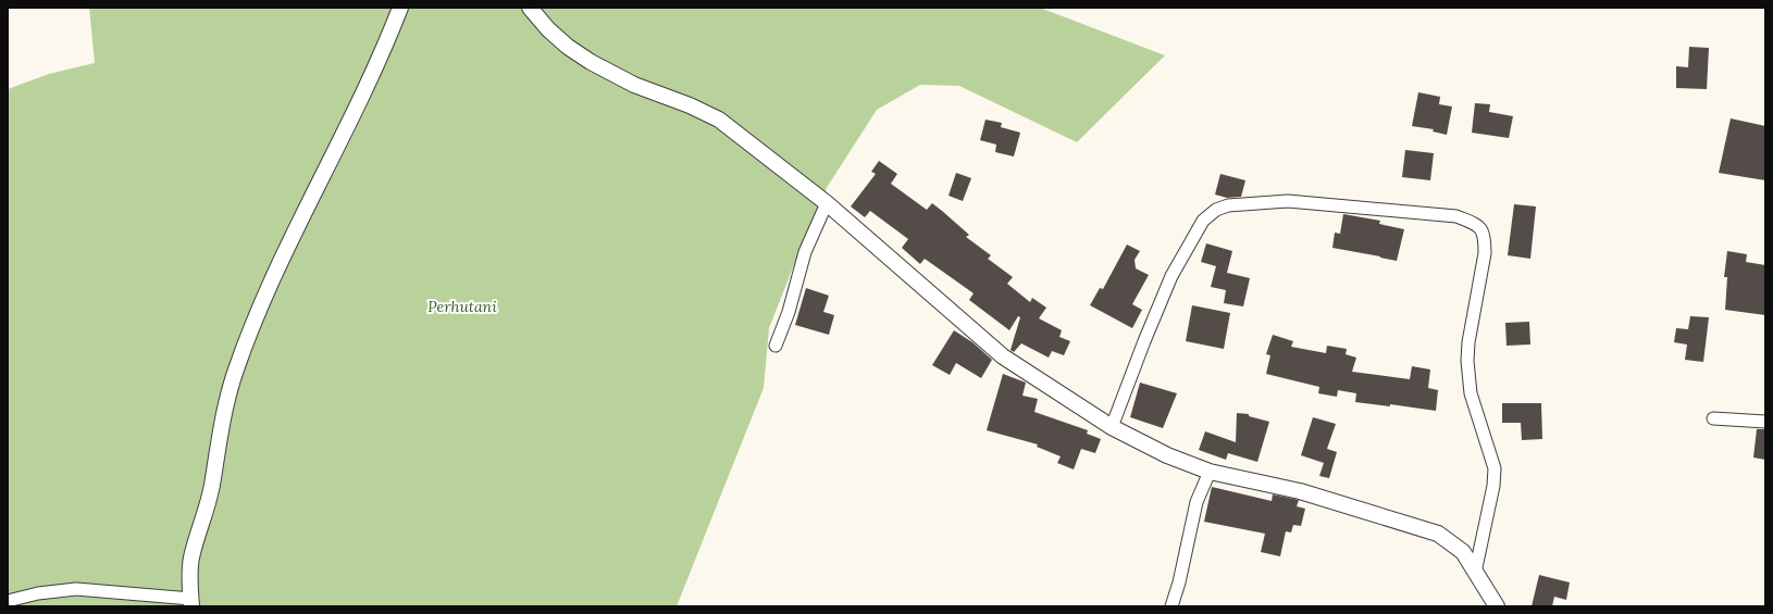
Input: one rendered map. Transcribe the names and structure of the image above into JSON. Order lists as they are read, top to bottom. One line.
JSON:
{"parks":["Perhutani"]}
